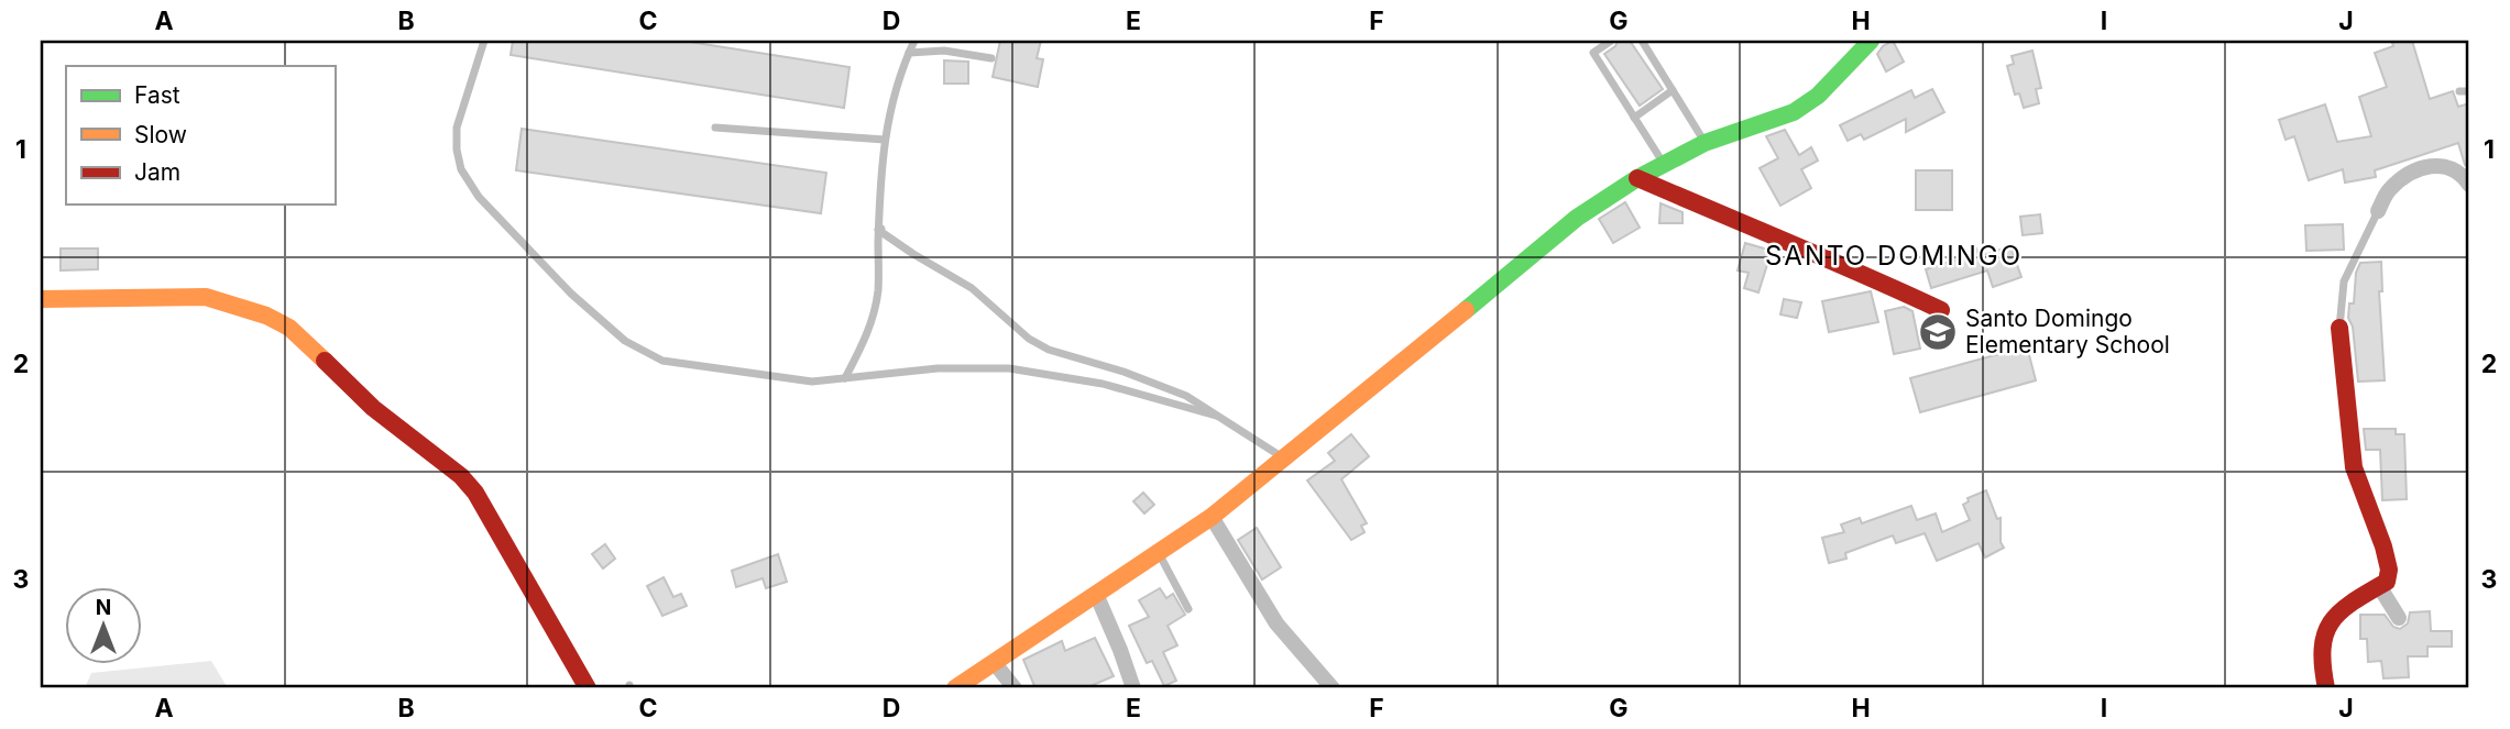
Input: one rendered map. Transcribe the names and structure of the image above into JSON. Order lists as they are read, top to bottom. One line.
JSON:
{"districts":["SANTO DOMINGO"],"places":{"school or university":["Santo Domingo Elementary School"]},"legend":["Fast","Slow","Jam"],"north":"top","grid":{"columns":["A","B","C","D","E","F","G","H","I","J"],"rows":["1","2","3"]}}
